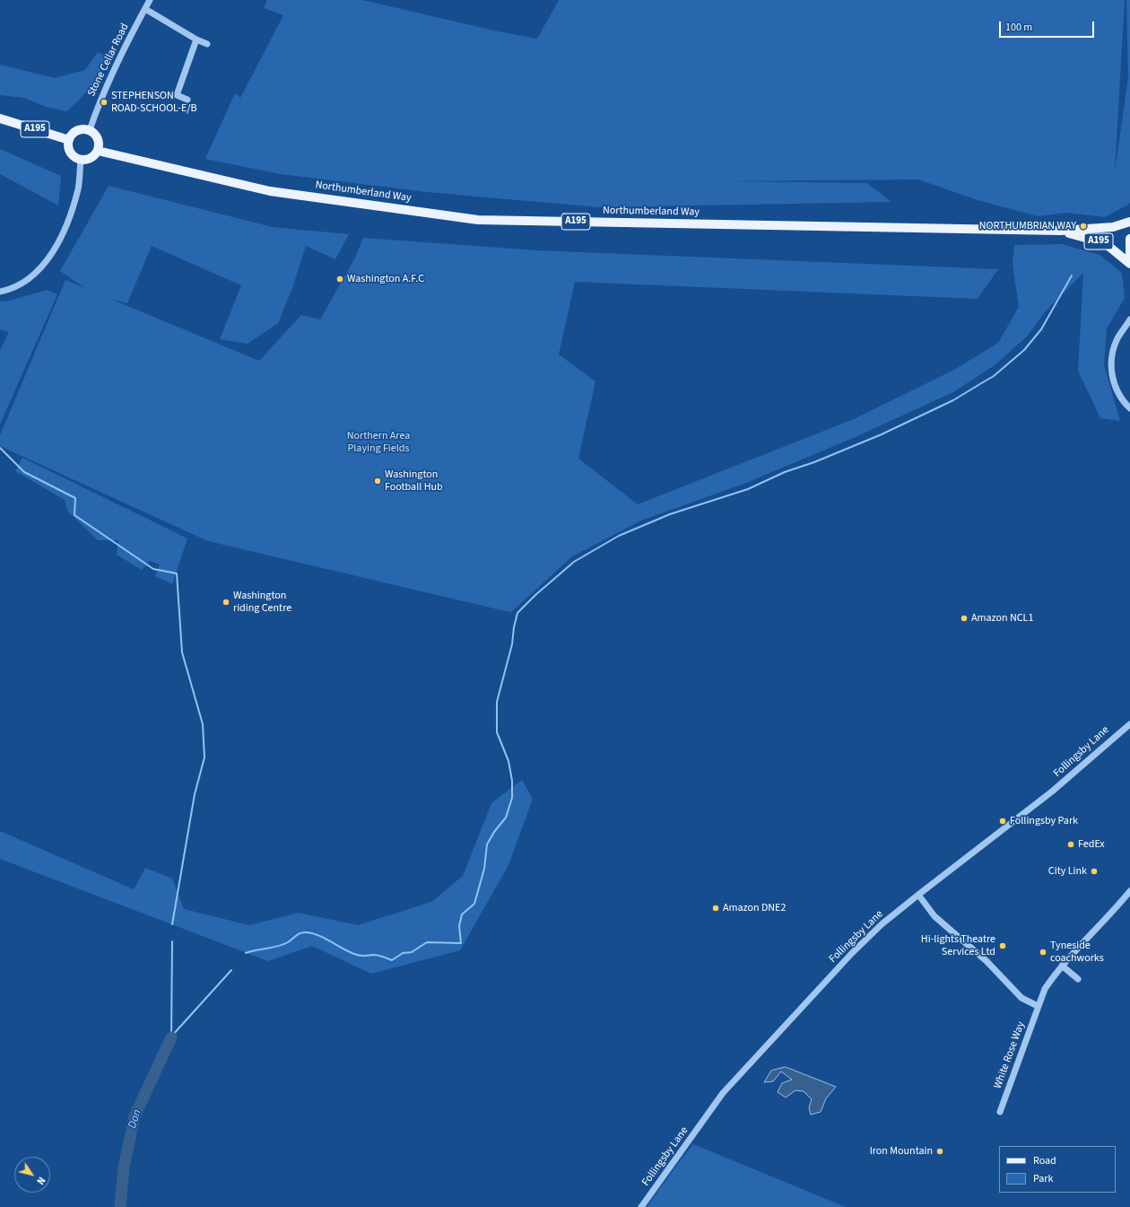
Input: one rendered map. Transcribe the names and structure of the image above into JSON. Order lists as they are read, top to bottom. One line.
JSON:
{"streets":{"main road":["A195","Northumberland Way"],"street":["Stone Cellar Road","Follingsby Lane","White Rose Way"]},"crossings":[["Stone Cellar Road","A195"],["Stone Cellar Road","Northumberland Way"],["A195","Northumberland Way"]],"water":["Don"],"parks":["Northern Area Playing Fields"],"places":["STEPHENSON ROAD-SCHOOL-E/B","NORTHUMBRIAN WAY","Washington A.F.C","Washington Football Hub","Washington riding Centre","Amazon NCL1","Follingsby Park","FedEx","City Link","Amazon DNE2","Hi-lights Theatre Services Ltd","Tyneside coachworks","Iron Mountain"],"legend":["Road","Park"],"scale_bar":"100 m","north":"bottom right"}
